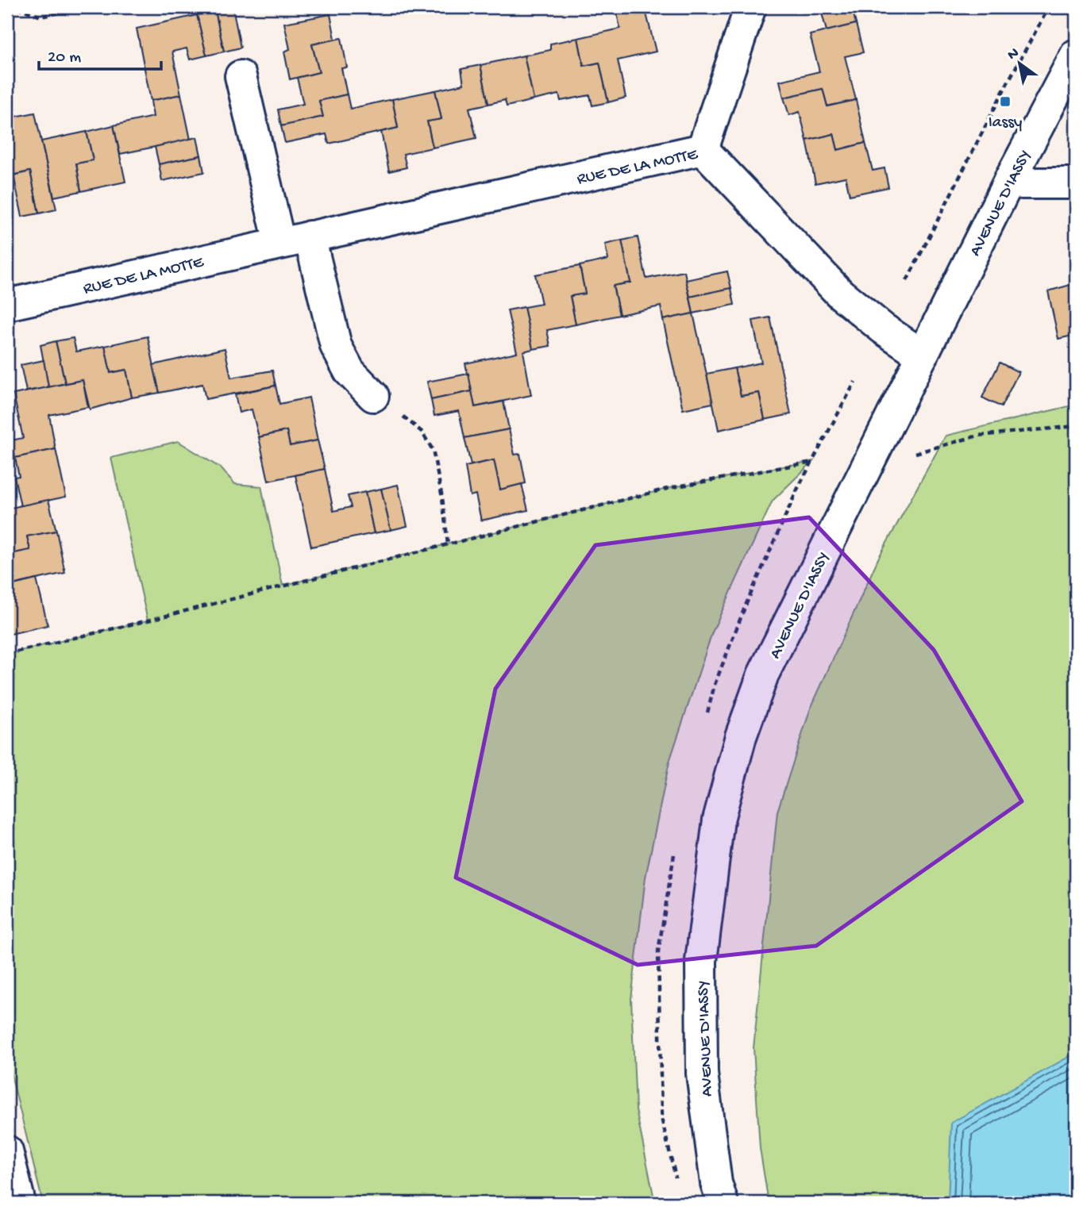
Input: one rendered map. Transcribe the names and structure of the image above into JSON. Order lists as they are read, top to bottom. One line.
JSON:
{"streets":{"street":["RUE DE LA MOTTE","AVENUE D'IASSY"]},"crossings":[["RUE DE LA MOTTE","AVENUE D'IASSY"]],"places":{"transit":["Iassy"]},"scale_bar":"20 m","north":"top left"}
